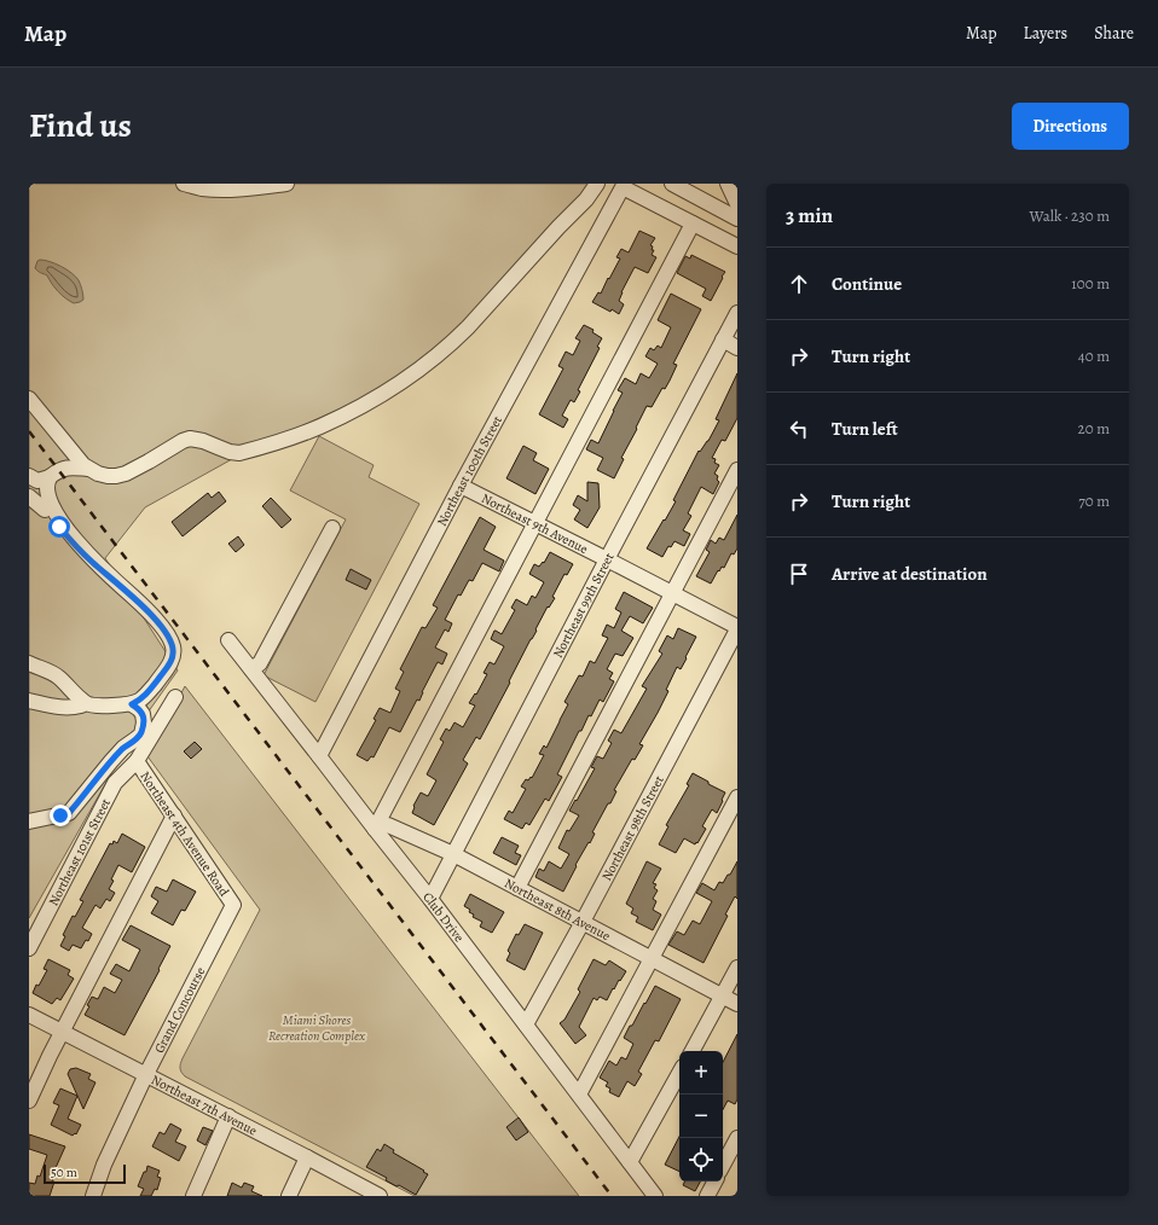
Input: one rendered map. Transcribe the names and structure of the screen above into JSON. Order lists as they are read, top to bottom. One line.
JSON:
{"streets":{"street":["Northeast 100th Street","Northeast 9th Avenue","Northeast 99th Street","Northeast 98th Street","Northeast 4th Avenue Road","Northeast 101st Street","Northeast 8th Avenue","Club Drive","Grand Concourse","Northeast 7th Avenue"]},"crossings":[["Northeast 100th Street","Northeast 9th Avenue"],["Northeast 100th Street","Club Drive"],["Northeast 9th Avenue","Northeast 99th Street"],["Northeast 9th Avenue","Northeast 98th Street"],["Northeast 99th Street","Northeast 8th Avenue"],["Northeast 99th Street","Club Drive"],["Northeast 98th Street","Northeast 8th Avenue"],["Northeast 98th Street","Club Drive"],["Northeast 4th Avenue Road","Northeast 101st Street"],["Northeast 4th Avenue Road","Grand Concourse"],["Northeast 8th Avenue","Club Drive"],["Grand Concourse","Northeast 7th Avenue"]],"parks":["Miami Shores Recreation Complex"],"scale_bar":"50 m","page":{"header":"Map","nav":["Map","Layers","Share"],"title":"Find us","buttons":"Directions","heading":["3 min","Walk · 230 m"],"list":[["Continue","100 m"],["Turn right","40 m"],["Turn left","20 m"],["Turn right","70 m"],"Arrive at destination"],"map_buttons":["+","−"],"scale":"50 m"}}
